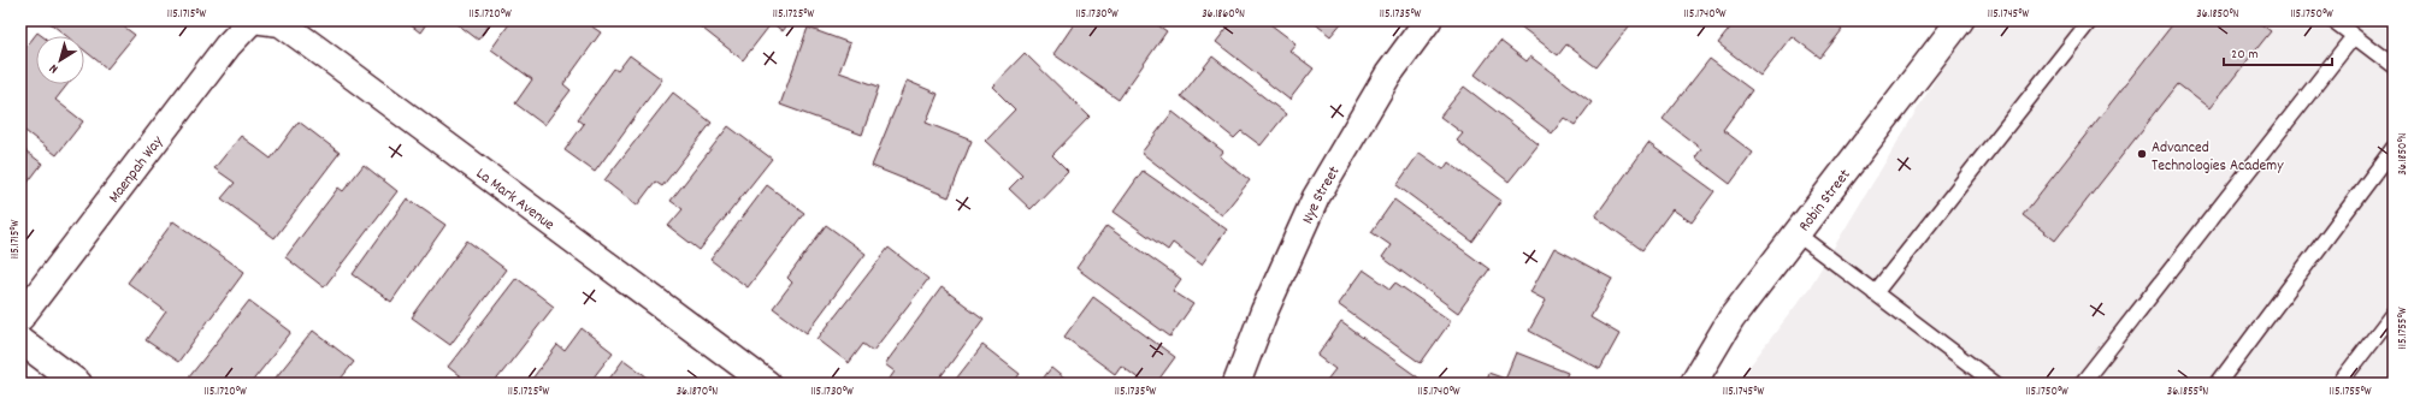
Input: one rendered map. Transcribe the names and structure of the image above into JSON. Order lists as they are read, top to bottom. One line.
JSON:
{"streets":{"street":["Maenpah Way","Nye Street","La Mark Avenue","Robin Street"]},"places":["Advanced Technologies Academy"],"scale_bar":"20 m","north":"bottom left","coordinates":["115.1715°W","115.1720°W","115.1725°W","115.1730°W","36.1860°N","115.1735°W","115.1740°W","115.1745°W","36.1850°N","115.1750°W","115.1755°W","36.1870°N","36.1855°N"]}
